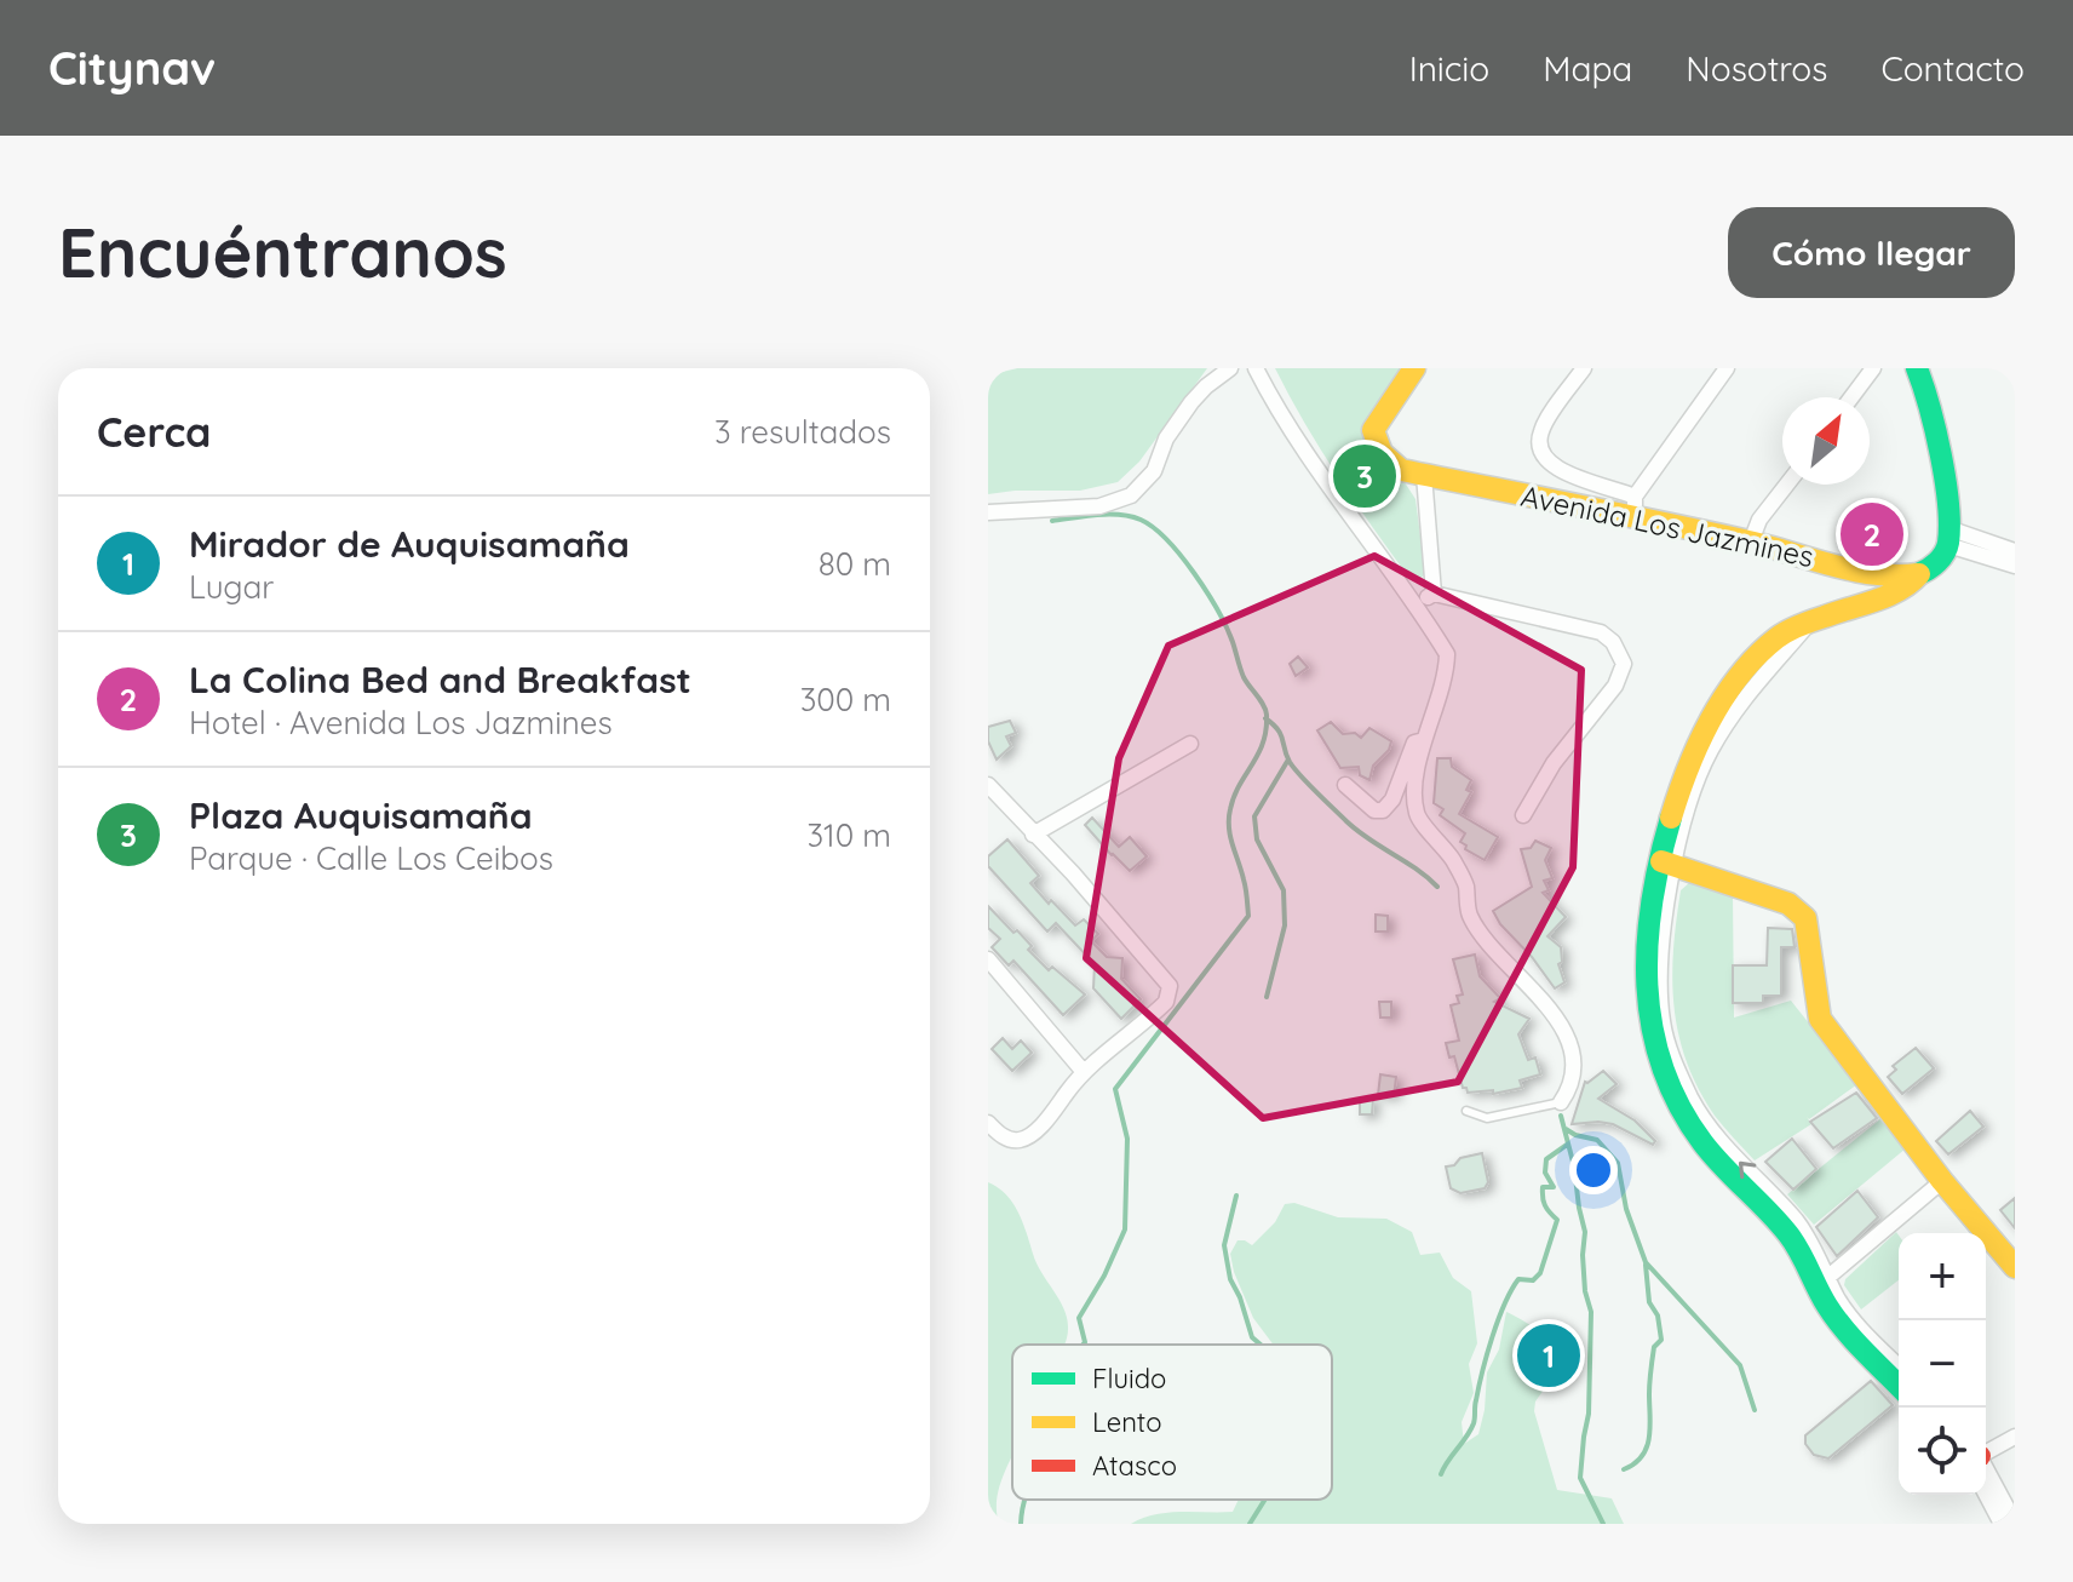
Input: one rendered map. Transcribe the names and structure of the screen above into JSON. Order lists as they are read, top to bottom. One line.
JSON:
{"streets":{"street":["Avenida Los Jazmines"]},"legend":["Fluido","Lento","Atasco"],"north":"top right","page":{"header":"Citynav","nav":["Inicio","Mapa","Nosotros","Contacto"],"buttons":"Cómo llegar","title":"Encuéntranos","heading":["Cerca","3 resultados"],"pins":["3","2","1"],"list":[{"mark":"1","name":"Mirador de Auquisamaña","note":"Lugar","value":"80 m"},{"mark":"2","name":"La Colina Bed and Breakfast","note":"Hotel · Avenida Los Jazmines","value":"300 m"},{"mark":"3","name":"Plaza Auquisamaña","note":"Parque · Calle Los Ceibos","value":"310 m"}],"map_buttons":["+","−"]}}
